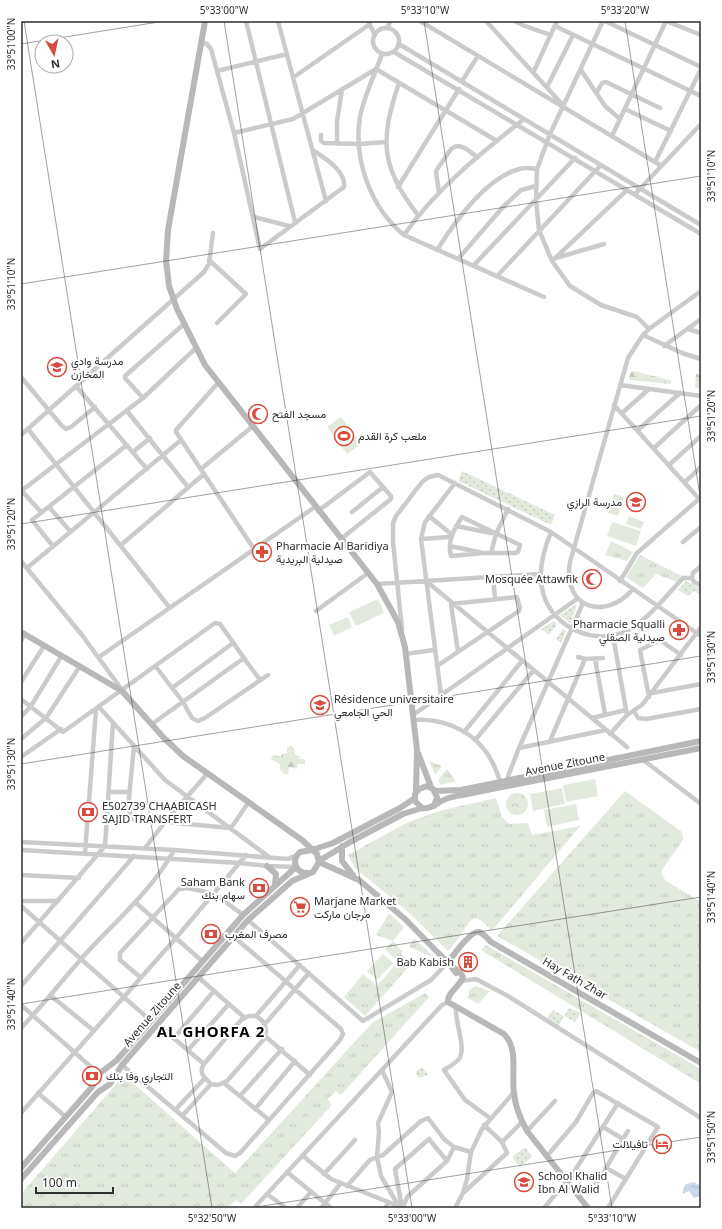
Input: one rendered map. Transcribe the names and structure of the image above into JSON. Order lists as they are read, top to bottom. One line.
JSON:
{"streets":{"street":["Avenue Zitoune","Hay Fath Zhar"]},"districts":["AL GHORFA 2"],"places":{"school or university":["مدرسة وادي المخازن","مدرسة الرازي","Résidence universitaire الحي الجامعي","School Khalid Ibn Al Walid"],"mosque":["مسجد الفتح","Mosquée Attawfik"],"sports":["ملعب كرة القدم"],"pharmacy":["Pharmacie Al Baridiya صيدلية البريدية","Pharmacie Squalli صيدلية الصقلي"],"bank":["ES02739 CHAABICASH SAJID TRANSFERT","Saham Bank سهام بنك","مصرف المغرب","التجاري وفا بنك"],"supermarket":["Marjane Market مرجان ماركت"],"building":["Bab Kabish"],"hotel":["تافيلالت"]},"scale_bar":"100 m","north":"bottom","coordinates":["5°33'00\"W","5°33'10\"W","5°33'20\"W","33°51'00\"N","33°51'10\"N","33°51'20\"N","33°51'30\"N","33°51'40\"N","33°51'50\"N","5°32'50\"W"]}
